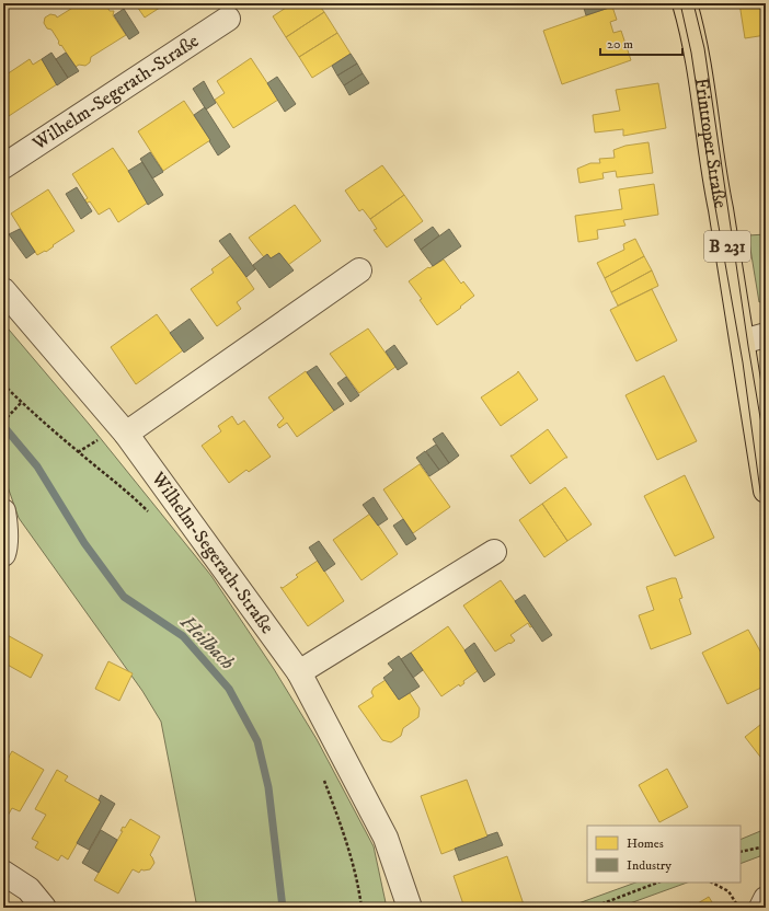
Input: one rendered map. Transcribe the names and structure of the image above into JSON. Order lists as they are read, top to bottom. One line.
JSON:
{"streets":{"main road":["Frintroper Straße","B 231"],"street":["Wilhelm-Segerath-Straße"]},"water":["Heilbach"],"legend":["Homes","Industry"],"scale_bar":"20 m"}
